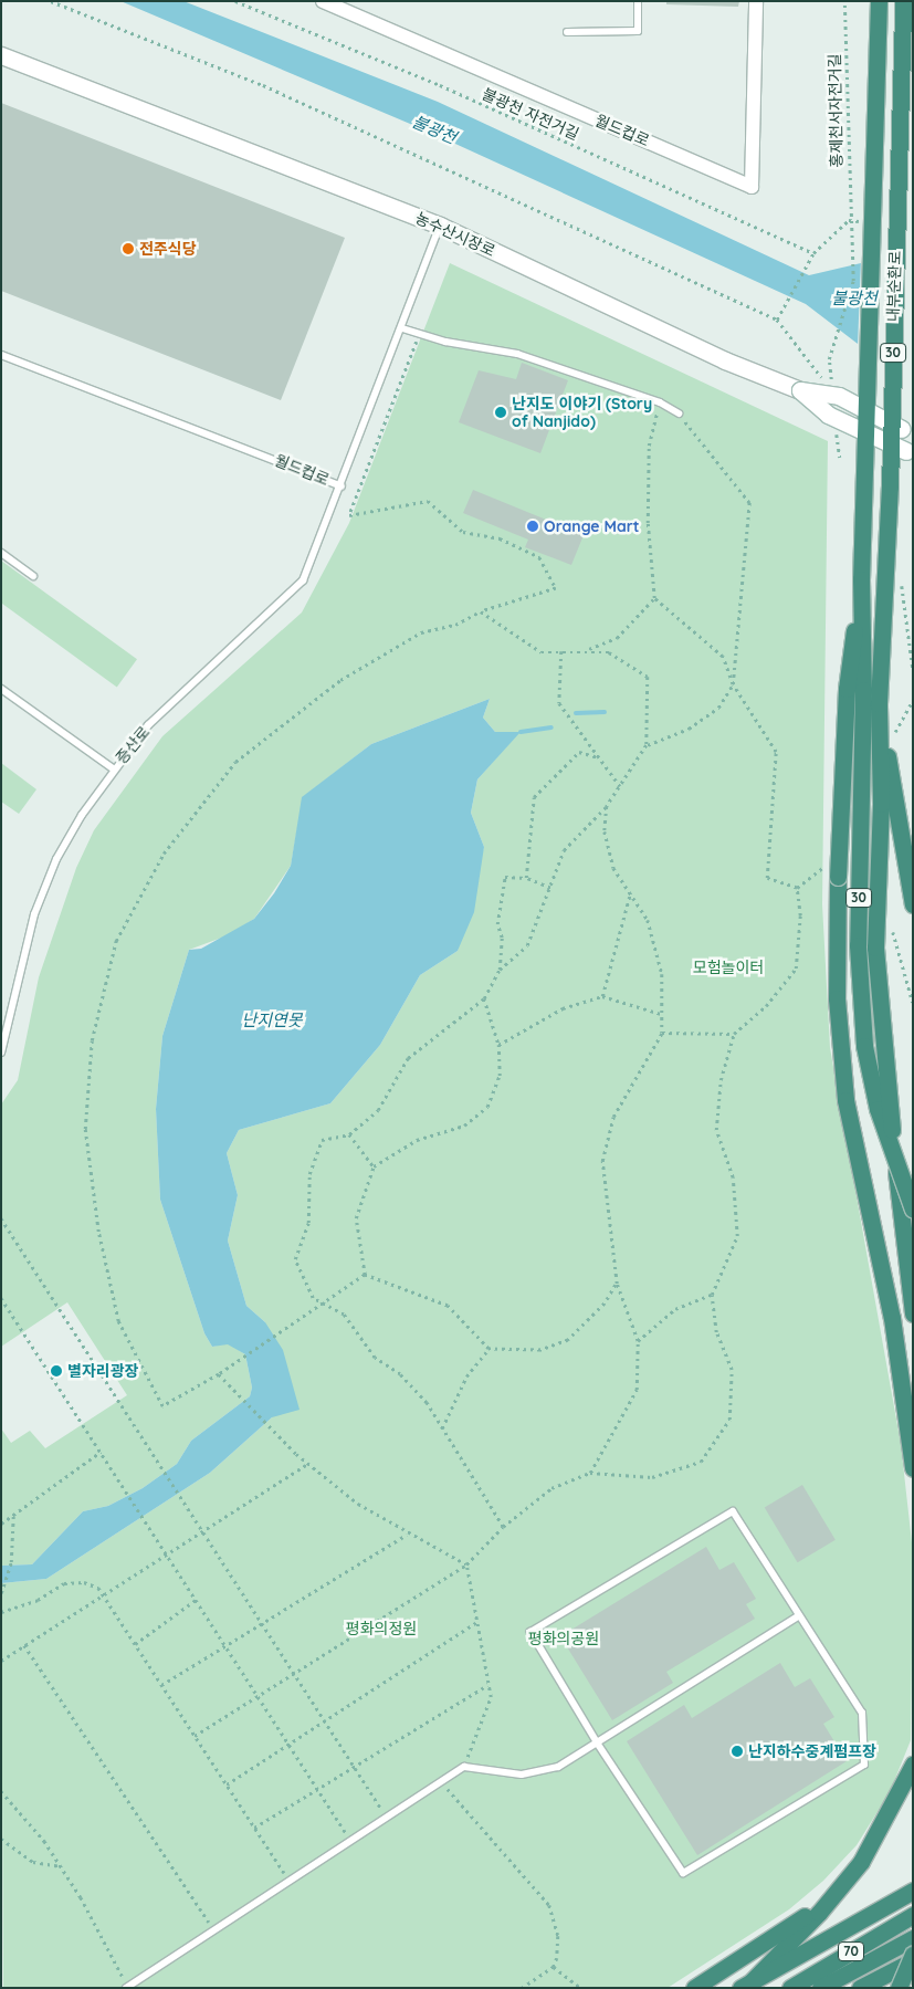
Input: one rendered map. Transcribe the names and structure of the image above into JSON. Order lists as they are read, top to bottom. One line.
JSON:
{"streets":{"highway":["내부순환로","30","70"],"main road":["농수산시장로"],"street":["월드컵로"],"lane":["증산로"],"path":["홍제천서자전거길","불광천 자전거길"]},"crossings":[["월드컵로","농수산시장로"],["월드컵로","증산로"],["내부순환로","30"]],"water":["불광천","난지연못"],"parks":["모험놀이터","평화의정원","평화의공원"],"places":["전주식당","난지도 이야기 (Story of Nanjido)","Orange Mart","별자리광장","난지하수중계펌프장"]}
